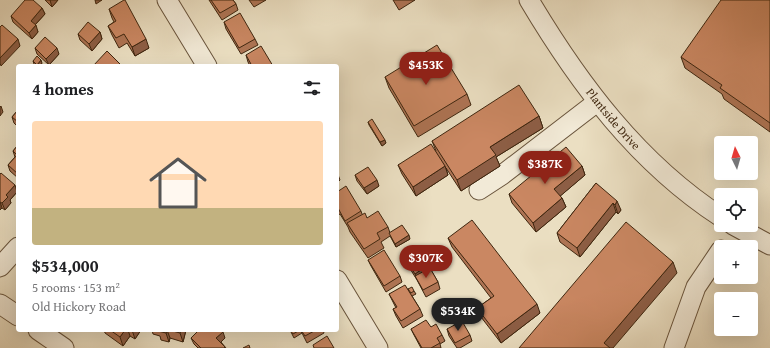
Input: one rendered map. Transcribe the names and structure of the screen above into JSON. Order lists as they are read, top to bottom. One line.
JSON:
{"streets":{"street":["Plantside Drive"]},"north":"top","page":{"price":["$453K","$387K","$307K","$534K"],"heading":"4 homes","list":[{"name":"$534,000","note":"5 rooms · 153 m² · Old Hickory Road"}],"map_buttons":["+","−"]}}
